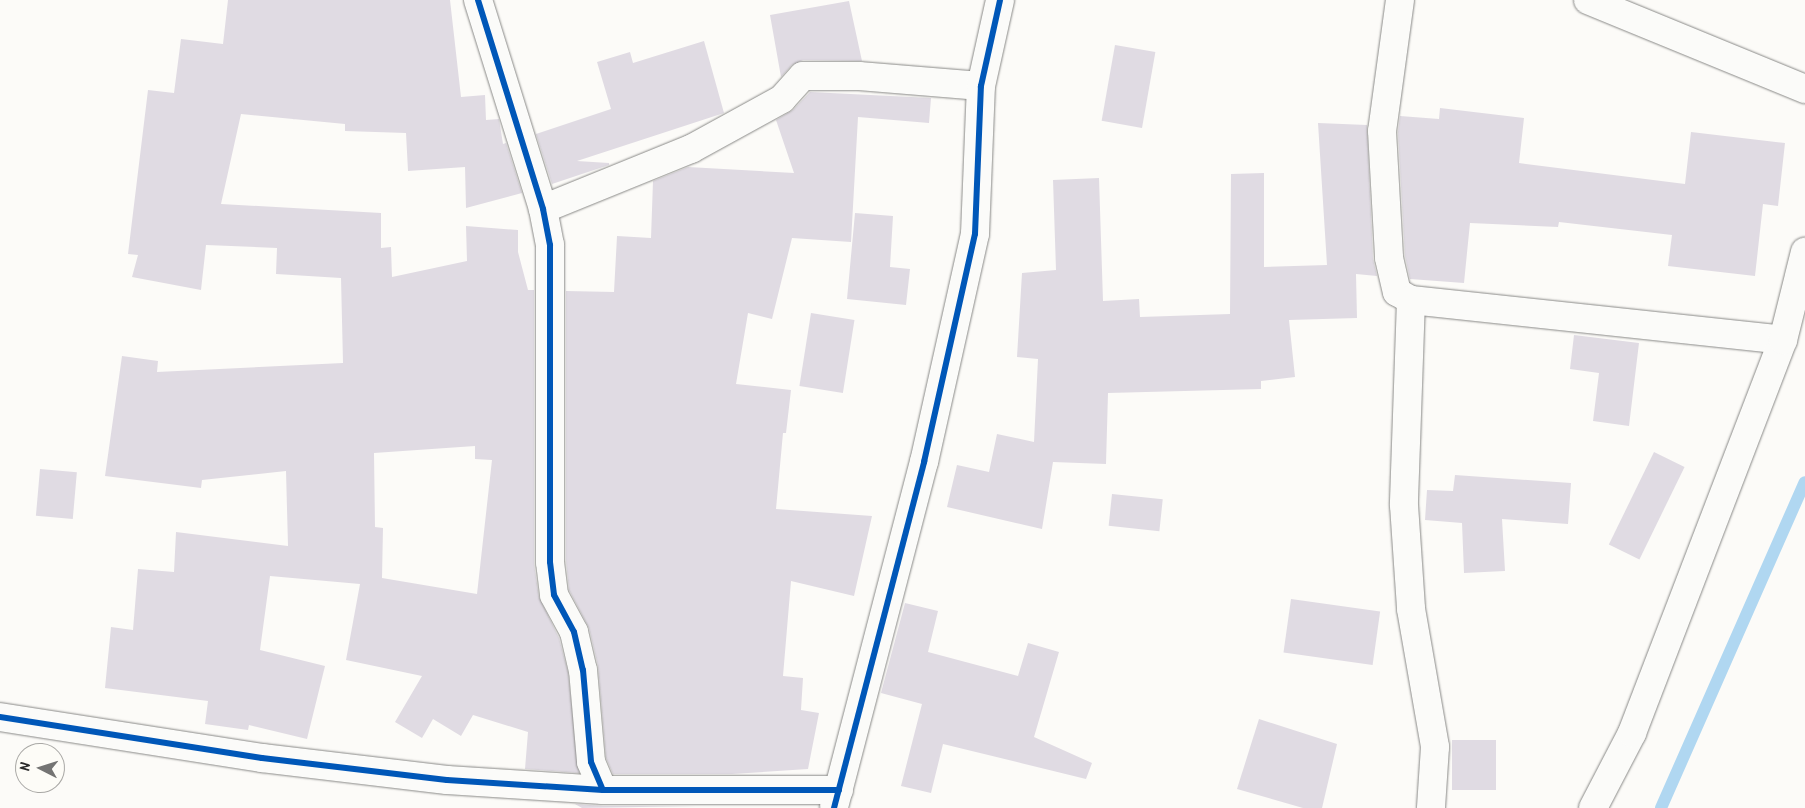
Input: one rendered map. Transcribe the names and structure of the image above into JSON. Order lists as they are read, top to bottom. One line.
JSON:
{"north":"left"}
